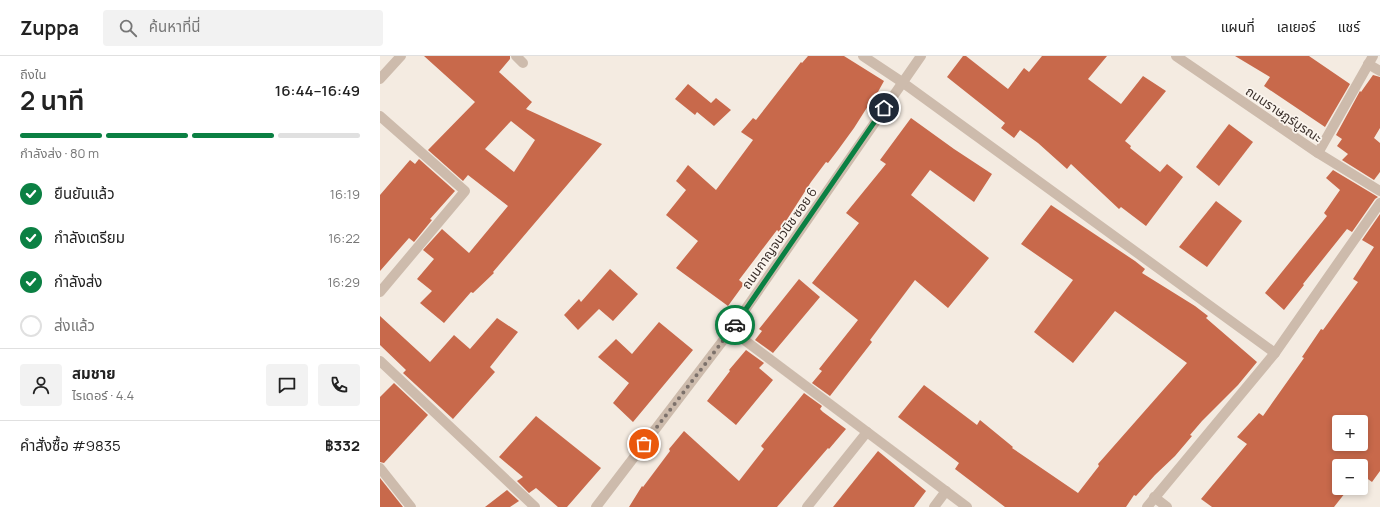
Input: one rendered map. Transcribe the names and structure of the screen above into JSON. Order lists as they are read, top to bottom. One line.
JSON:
{"streets":{"street":["ถนนราษฎร์บูรณะ","ถนนกาญจนวนิช ซอย 6"]},"page":{"header":"Zuppa","search":"ค้นหาที่นี่","nav":["แผนที่","เลเยอร์","แชร์"],"heading":["2 นาที","ถึงใน","16:44–16:49"],"panel":["สมชาย","ไรเดอร์ · 4.4","คำสั่งซื้อ #9835","฿332"],"bar":"กำลังส่ง · 80 m","list":[["ยืนยันแล้ว","16:19"],["กำลังเตรียม","16:22"],["กำลังส่ง","16:29"],"ส่งแล้ว"],"map_buttons":["+","−"]}}
